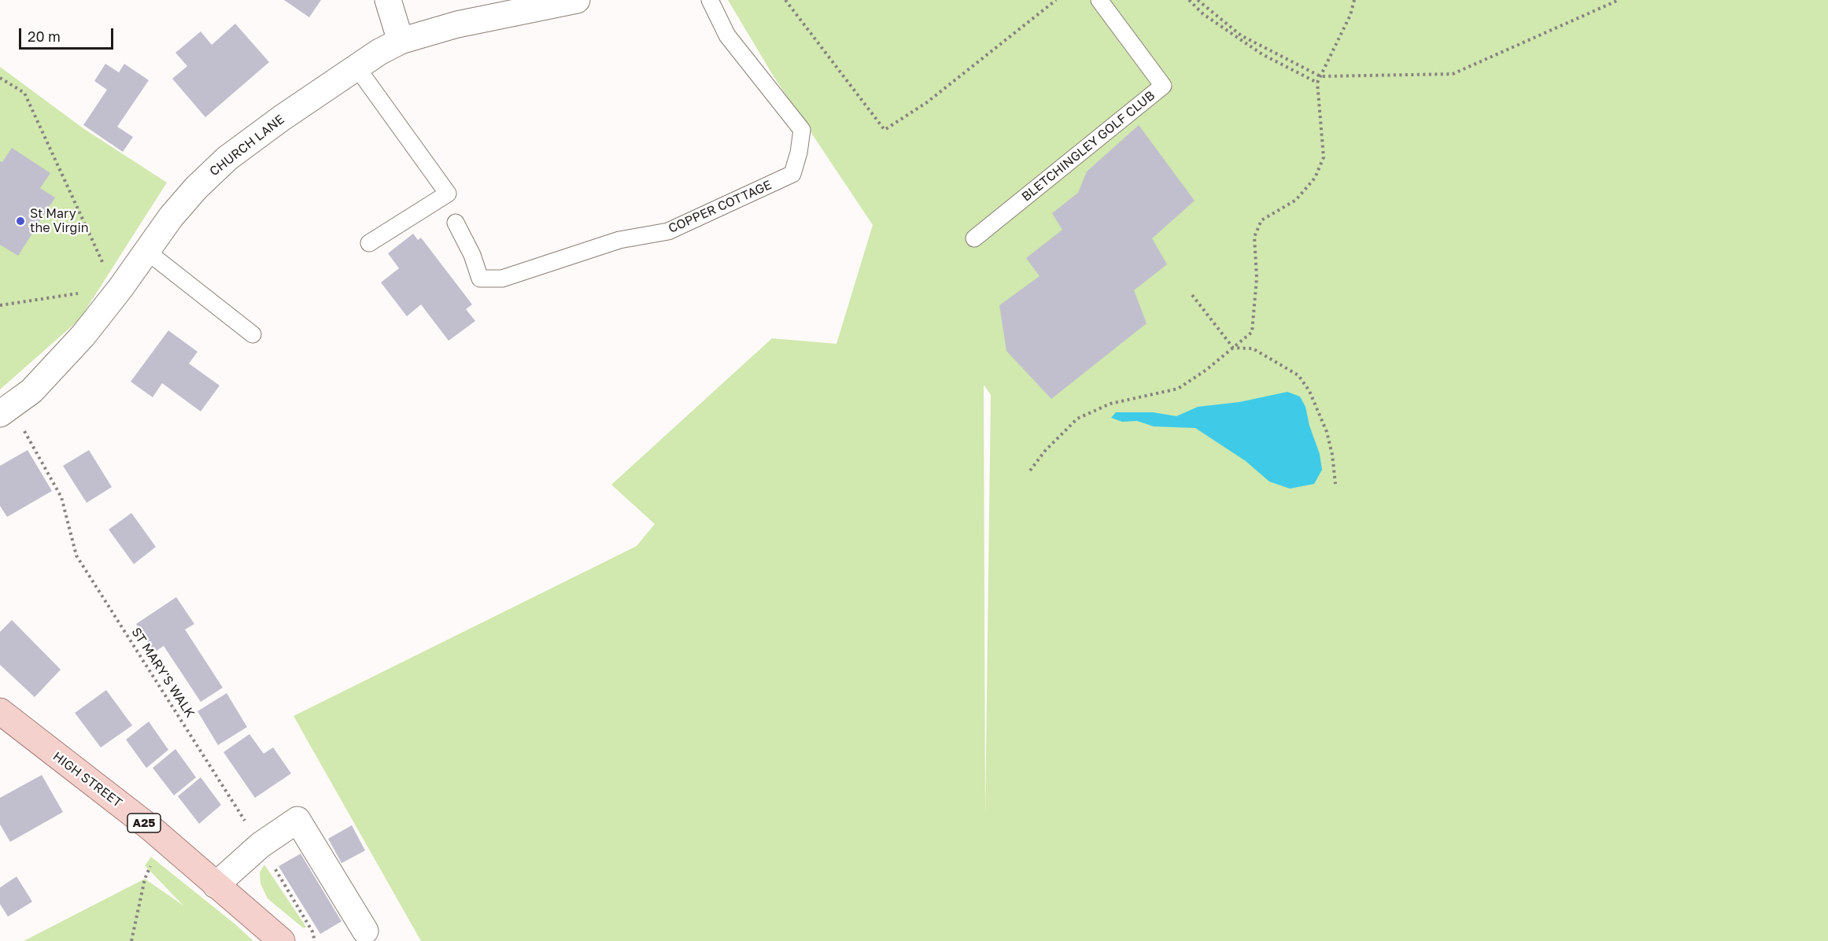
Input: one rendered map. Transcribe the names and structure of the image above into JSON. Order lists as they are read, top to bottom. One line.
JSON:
{"streets":{"main road":["HIGH STREET","A25"],"street":["CHURCH LANE"],"lane":["BLETCHINGLEY GOLF CLUB","COPPER COTTAGE"],"path":["ST MARY'S WALK"]},"crossings":[["CHURCH LANE","ST MARY'S WALK"]],"places":["St Mary the Virgin"],"scale_bar":"20 m"}
